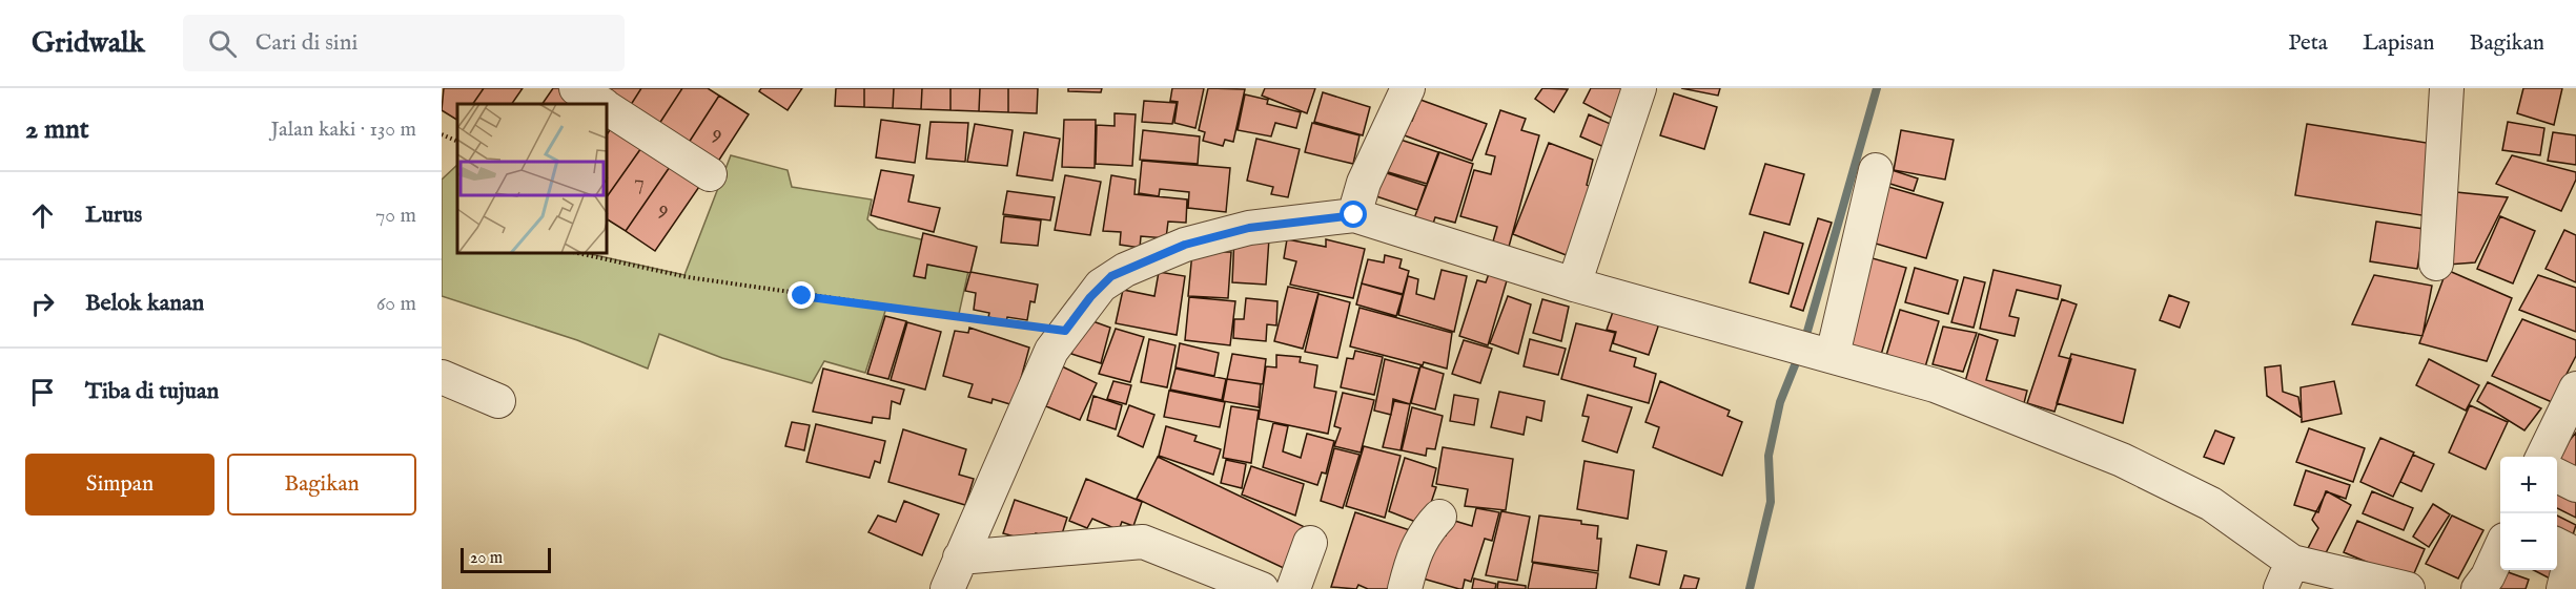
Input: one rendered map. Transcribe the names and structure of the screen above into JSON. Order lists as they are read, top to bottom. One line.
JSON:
{"house_numbers":["9","7","9"],"scale_bar":"20 m","page":{"header":"Gridwalk","search":"Cari di sini","nav":["Peta","Lapisan","Bagikan"],"heading":["2 mnt","Jalan kaki · 130 m"],"list":[["Lurus","70 m"],["Belok kanan","60 m"],"Tiba di tujuan"],"buttons":["Simpan","Bagikan"],"map_buttons":["+","−"],"scale":"20 m"}}
